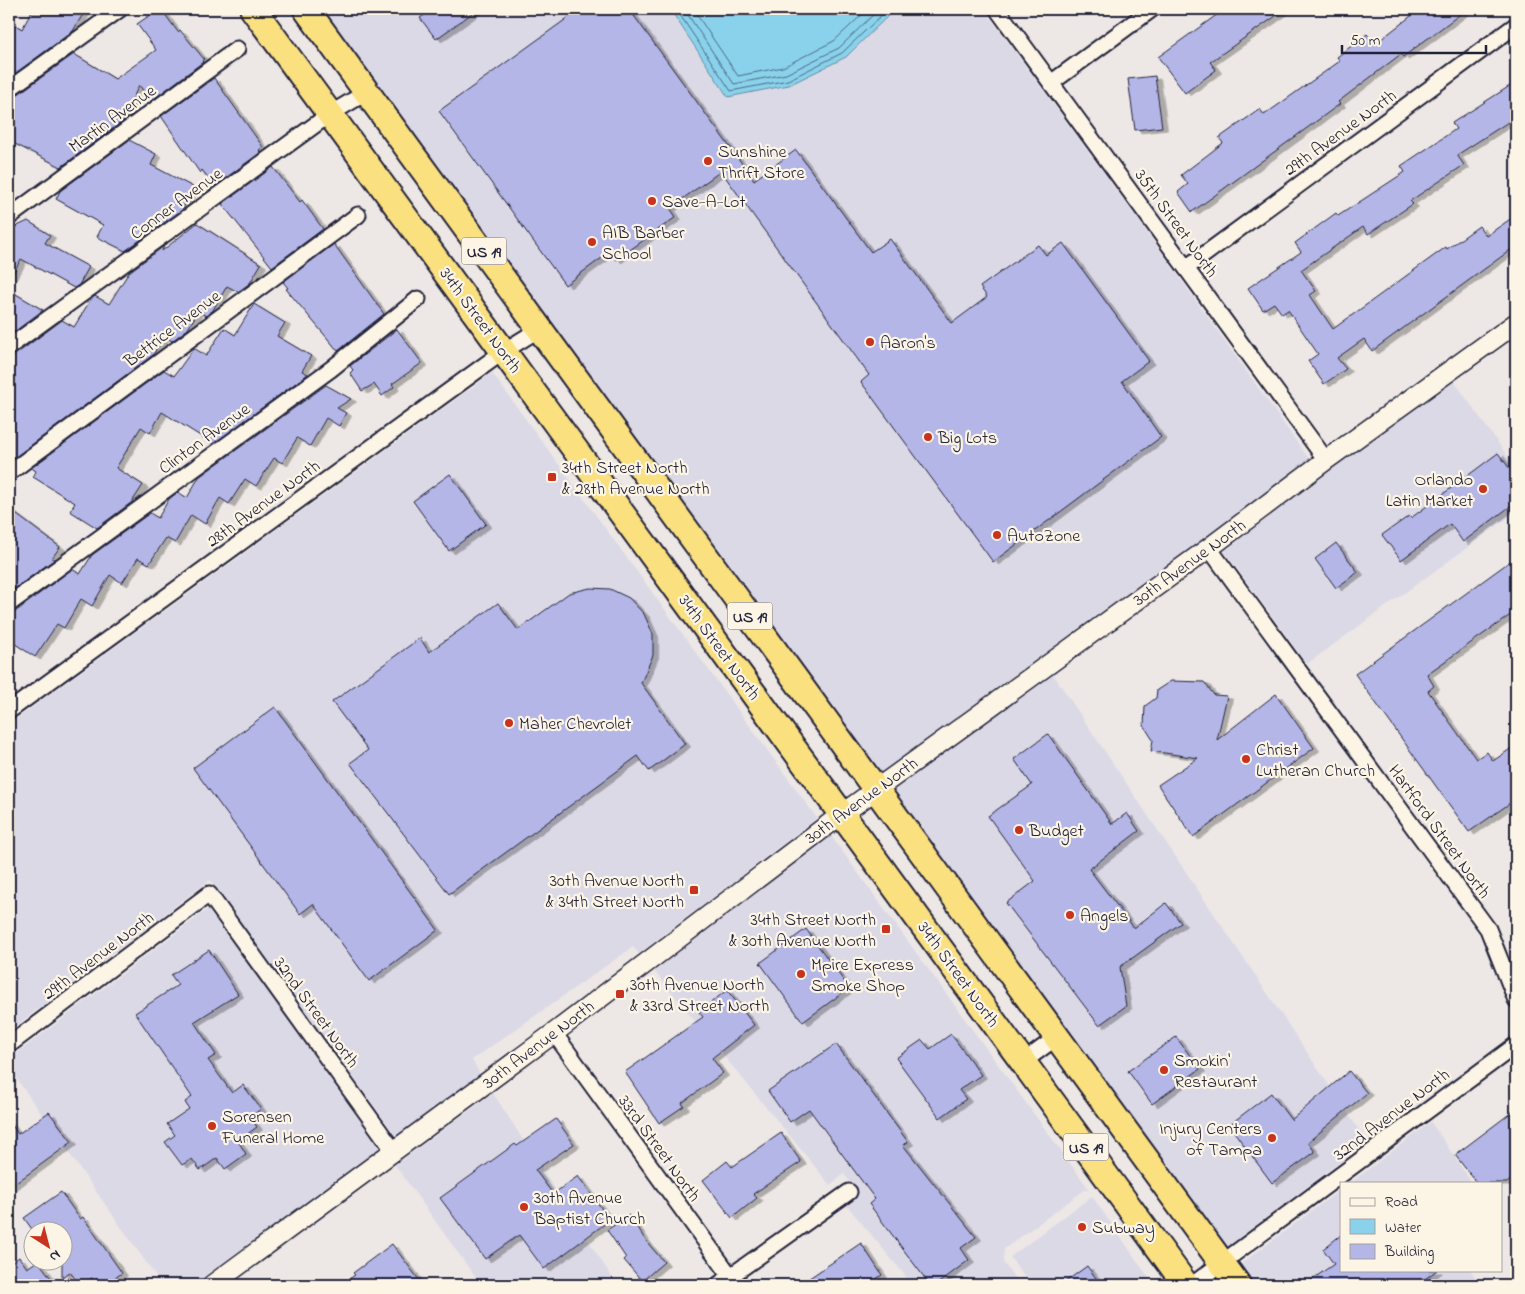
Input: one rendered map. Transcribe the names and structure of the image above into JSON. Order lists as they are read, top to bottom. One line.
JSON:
{"streets":{"highway":["US 19","34th Street North"],"street":["Martin Avenue","29th Avenue North","Conner Avenue","35th Street North","Bettrice Avenue","Clinton Avenue","28th Avenue North","30th Avenue North","Hartford Street North","32nd Street North","32nd Avenue North","33rd Street North"]},"crossings":[["29th Avenue North","35th Street North"],["29th Avenue North","32nd Street North"],["Conner Avenue","US 19"],["Conner Avenue","34th Street North"],["35th Street North","30th Avenue North"],["US 19","28th Avenue North"],["US 19","30th Avenue North"],["US 19","32nd Avenue North"],["34th Street North","28th Avenue North"],["34th Street North","30th Avenue North"],["30th Avenue North","Hartford Street North"],["30th Avenue North","32nd Street North"],["30th Avenue North","33rd Street North"]],"places":{"other":["Sunshine Thrift Store","Save-A-Lot","AIB Barber School","Aaron's","Big Lots","Orlando Latin Market","AutoZone","Maher Chevrolet","Christ Lutheran Church","Budget","Angels","Mpire Express Smoke Shop","Smokin' Restaurant","Sorensen Funeral Home","Injury Centers of Tampa","30th Avenue Baptist Church","Subway"],"transit":["34th Street North & 28th Avenue North","30th Avenue North & 34th Street North","34th Street North & 30th Avenue North","30th Avenue North & 33rd Street North"]},"legend":["Road","Water","Building"],"scale_bar":"50 m","north":"bottom right"}
